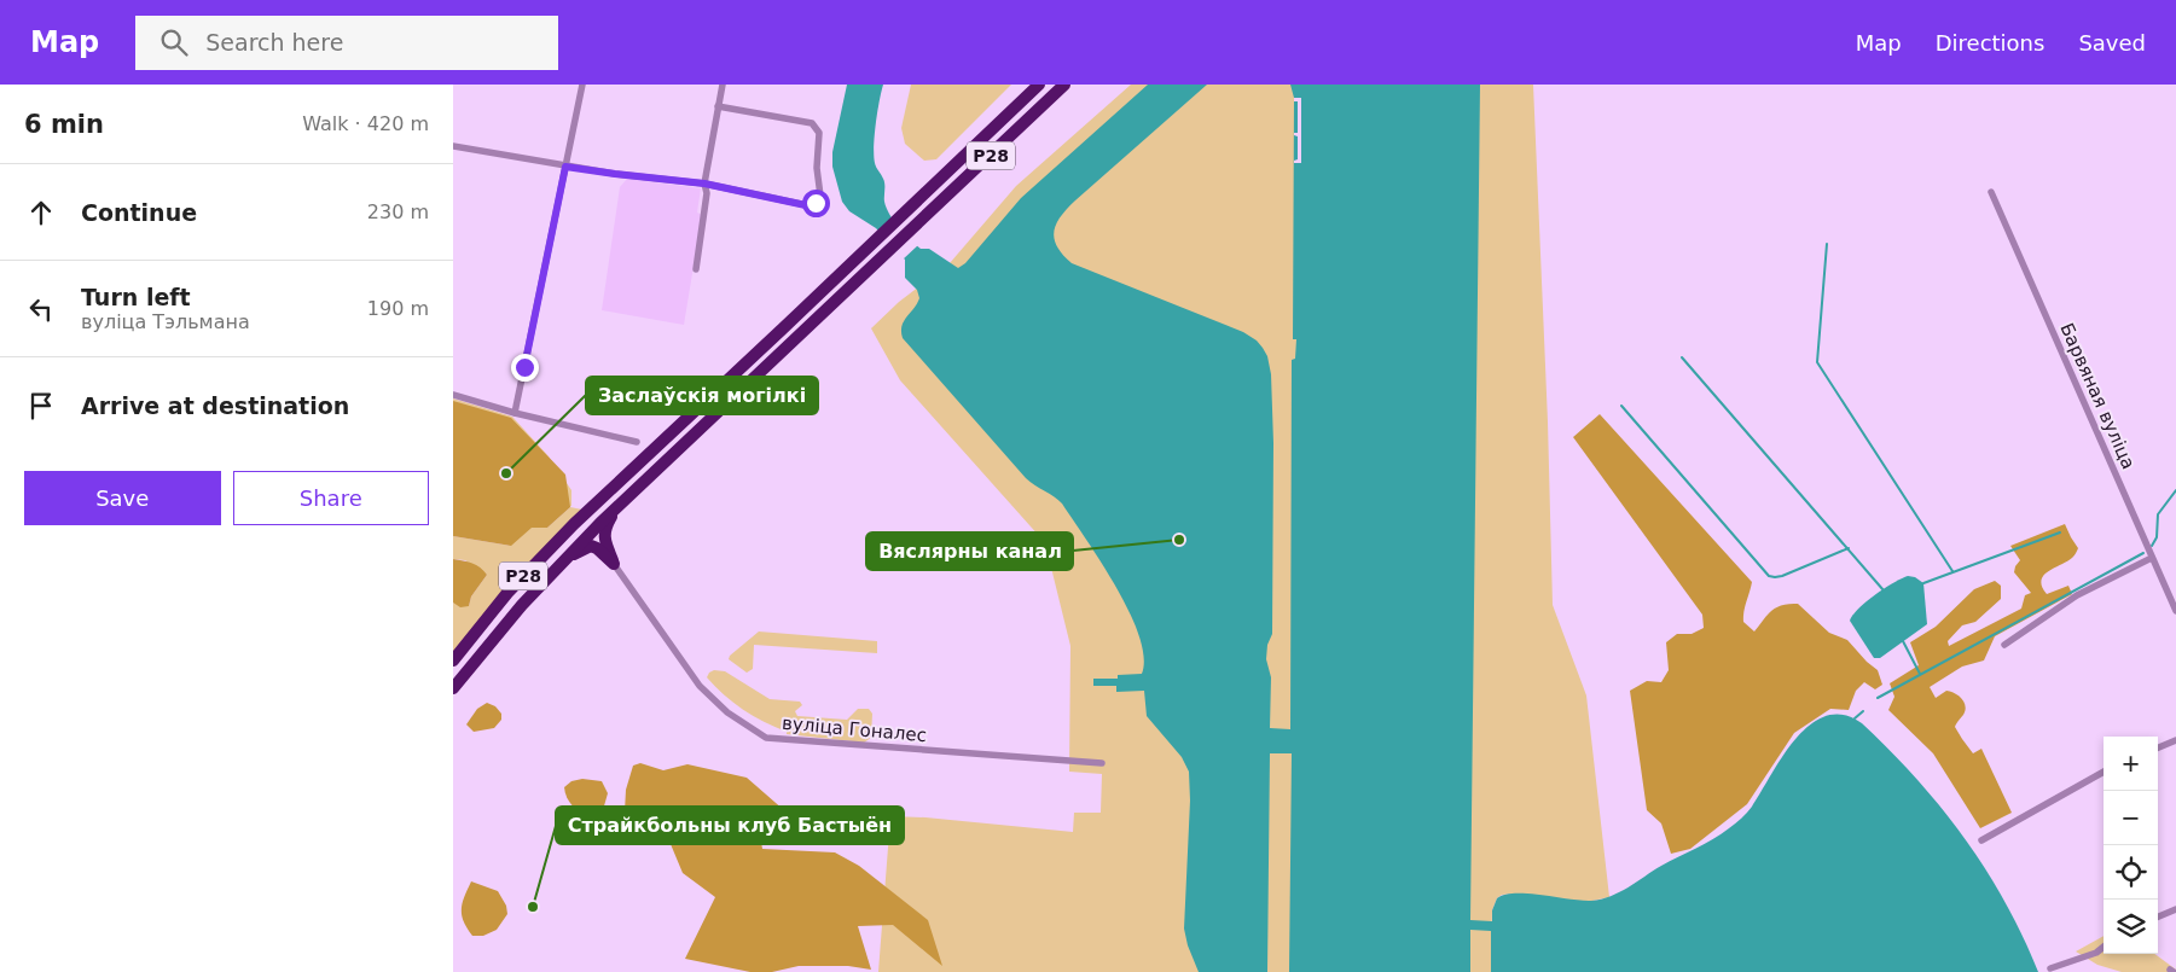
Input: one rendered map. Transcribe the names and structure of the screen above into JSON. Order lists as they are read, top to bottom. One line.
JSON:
{"streets":{"highway":["Р28"],"street":["Барвяная вуліца","вуліца Гоналес"]},"places":["Заслаўскія могілкі","Вяслярны канал","Страйкбольны клуб Бастыён"],"page":{"header":"Map","search":"Search here","nav":["Map","Directions","Saved"],"heading":["6 min","Walk · 420 m"],"list":[["Continue","230 m"],["Turn left","вуліца Тэльмана","190 m"],"Arrive at destination"],"buttons":["Save","Share"],"map_buttons":["+","−"]}}
